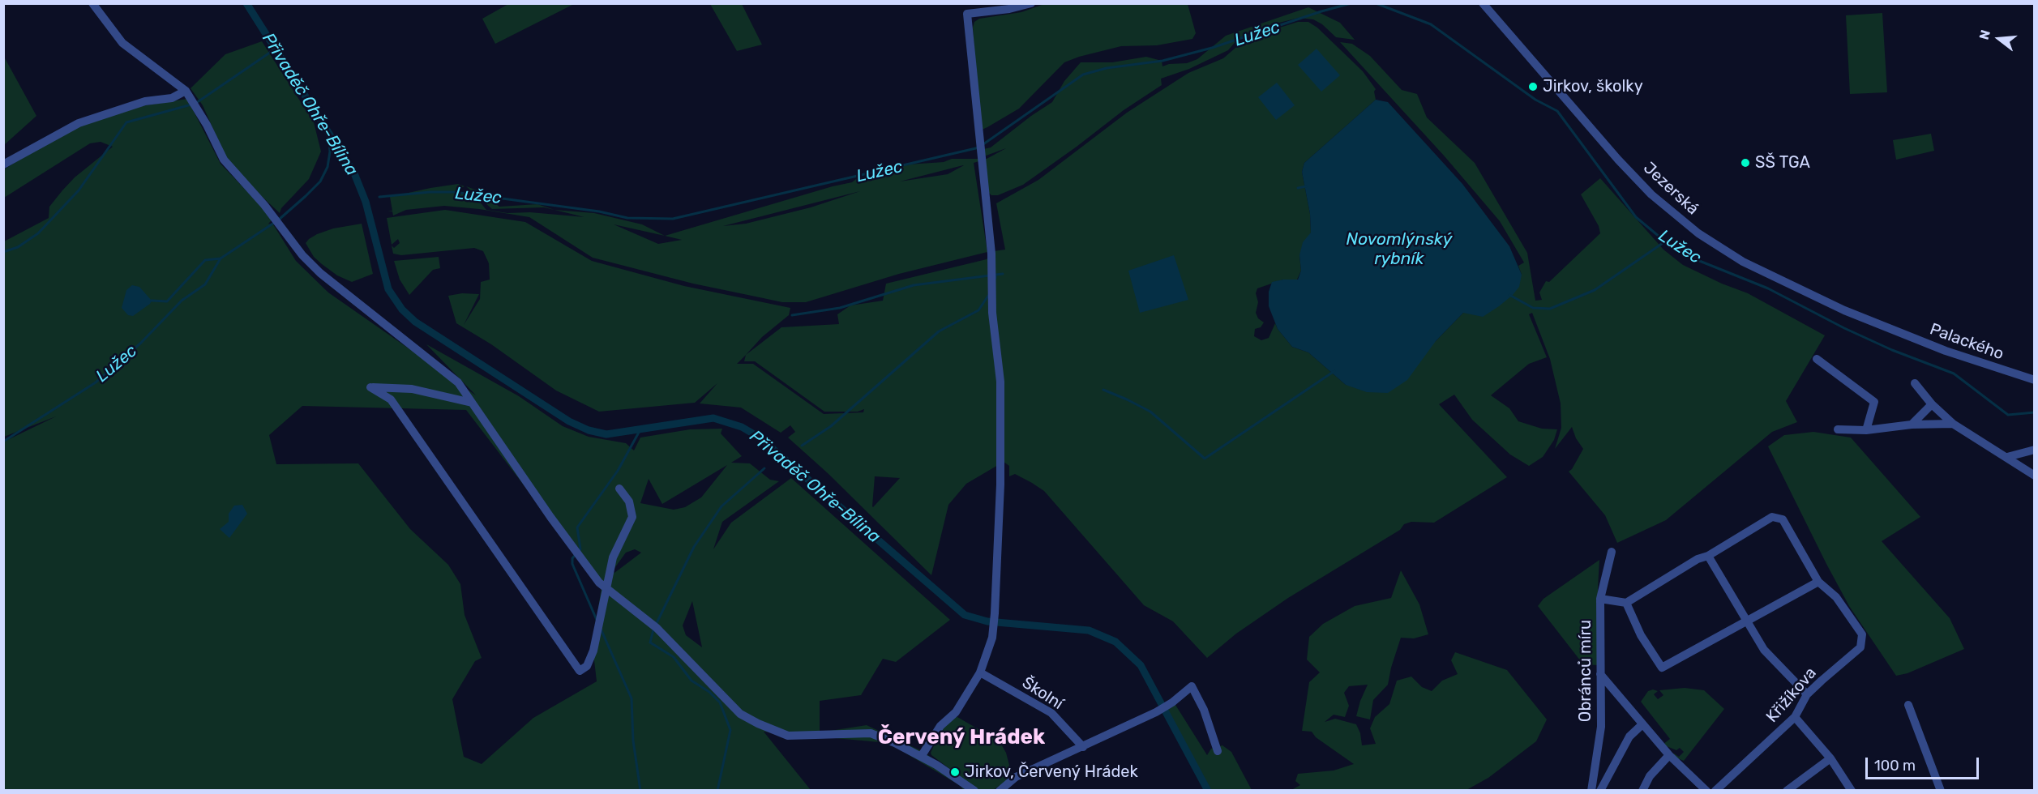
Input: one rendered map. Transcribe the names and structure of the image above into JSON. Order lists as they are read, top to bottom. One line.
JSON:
{"streets":{"street":["Jezerská","Palackého","Obránců míru","Školní","Křižíkova"]},"crossings":[["Jezerská","Palackého"]],"districts":["Červený Hrádek"],"water":["Lužec","Přivaděč Ohře-Bílina","Novomlýnský rybník"],"places":["Jirkov, školky","SŠ TGA","Jirkov, Červený Hrádek"],"scale_bar":"100 m","north":"left"}
